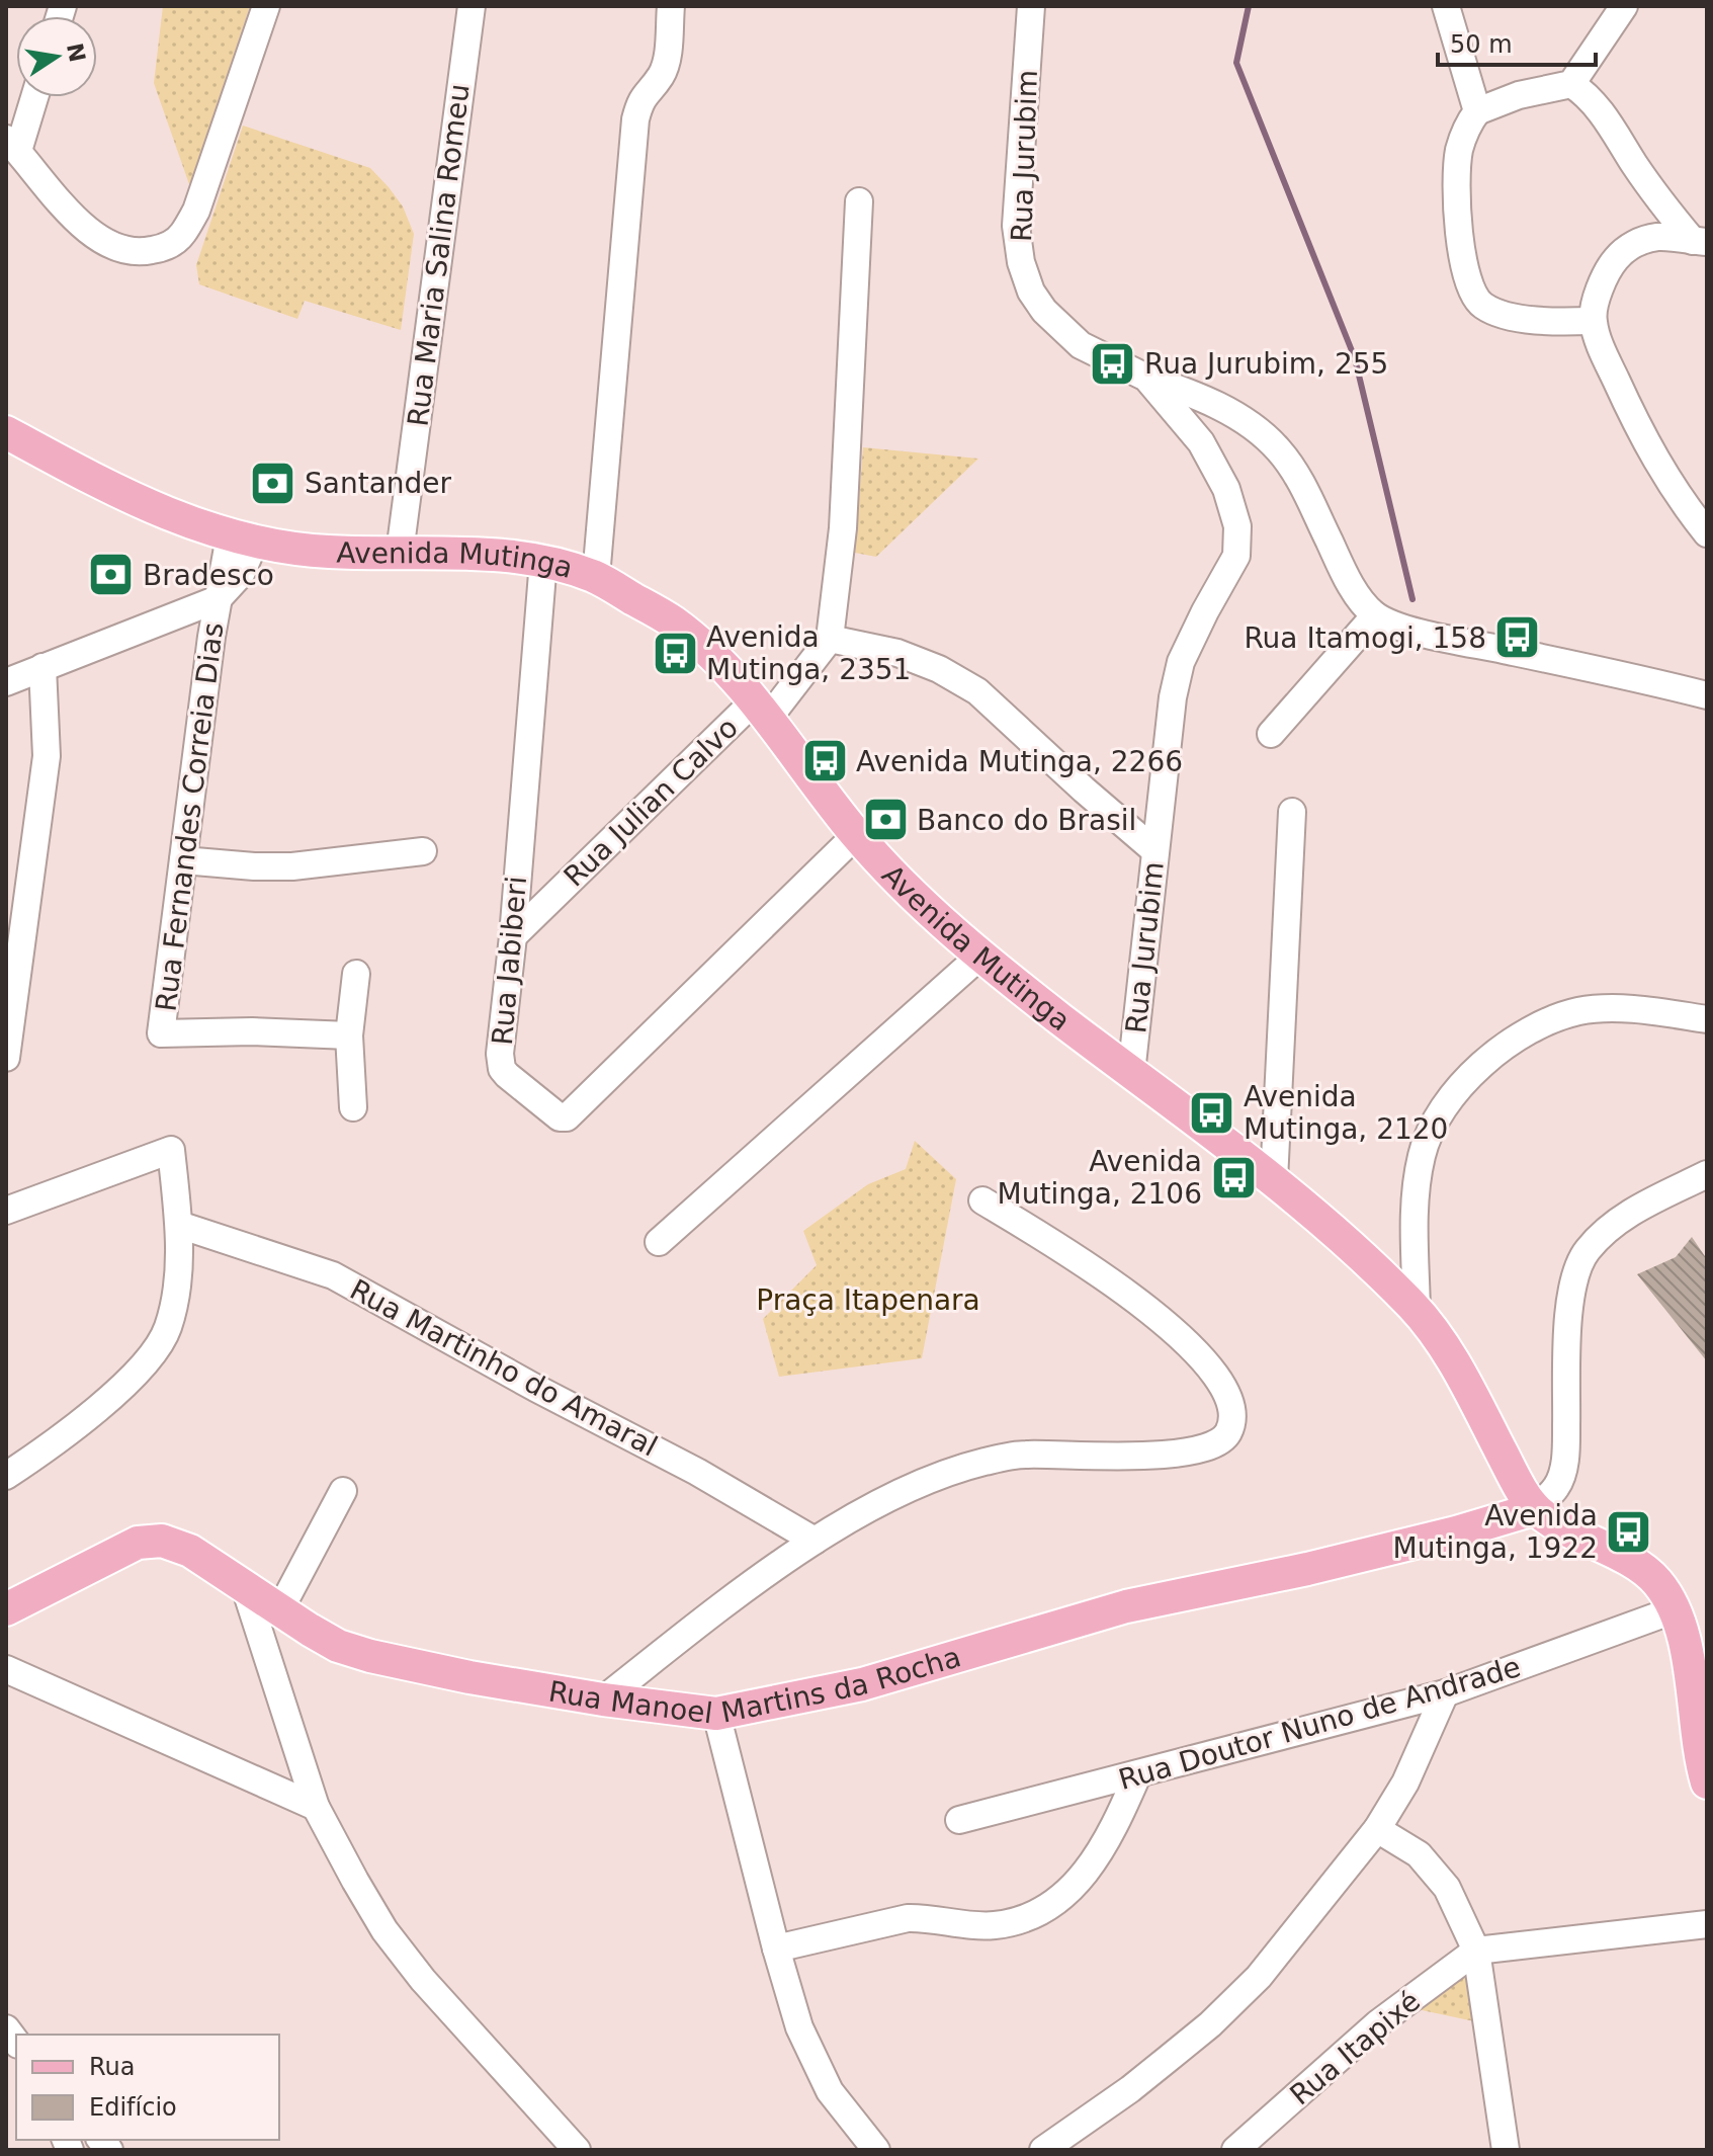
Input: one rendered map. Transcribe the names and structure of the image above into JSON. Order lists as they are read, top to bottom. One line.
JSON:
{"streets":{"main road":["Avenida Mutinga","Rua Manoel Martins da Rocha"],"street":["Rua Jurubim","Rua Maria Salina Romeu","Rua Julian Calvo","Rua Fernandes Correia Dias","Rua Jabiberi","Rua Martinho do Amaral","Rua Doutor Nuno de Andrade","Rua Itapixé"]},"crossings":[["Rua Jurubim","Avenida Mutinga"],["Rua Maria Salina Romeu","Avenida Mutinga"],["Avenida Mutinga","Rua Julian Calvo"],["Avenida Mutinga","Rua Fernandes Correia Dias"],["Avenida Mutinga","Rua Jabiberi"],["Avenida Mutinga","Rua Manoel Martins da Rocha"],["Rua Julian Calvo","Rua Jabiberi"]],"parks":["Praça Itapenara"],"places":{"bus stop":["Rua Jurubim, 255","Rua Itamogi, 158","Avenida Mutinga, 2351","Avenida Mutinga, 2266","Avenida Mutinga, 2120","Avenida Mutinga, 2106","Avenida Mutinga, 1922"],"bank":["Santander","Bradesco","Banco do Brasil"]},"legend":["Rua","Edifício"],"scale_bar":"50 m","north":"right"}
